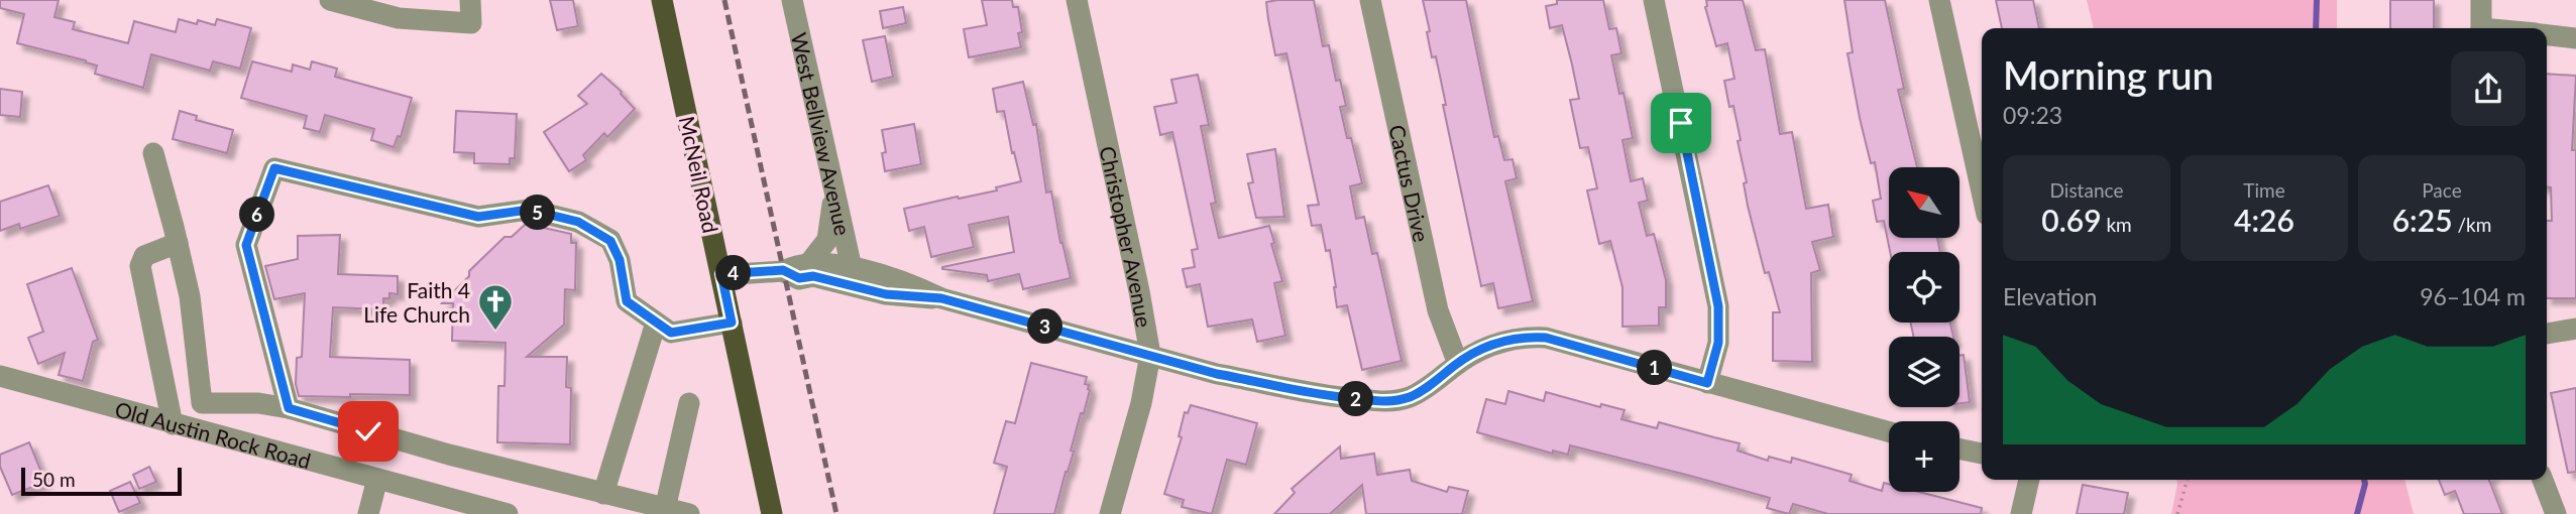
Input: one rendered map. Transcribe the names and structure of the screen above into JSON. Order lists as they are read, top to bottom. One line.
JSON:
{"streets":{"main road":["McNeil Road"],"street":["West Bellview Avenue","Cactus Drive","Christopher Avenue","Old Austin Rock Road"]},"places":{"church":["Faith 4 Life Church"]},"scale_bar":"50 m","north":"top left","page":{"heading":["Morning run","09:23"],"stats":[["Distance","0.69 km"],["Time","4:26"],["Pace","6:25 /km"]],"map_buttons":"+","pins":["5","6","4","3","1","2"],"chart":["Elevation","96–104 m"],"scale":"50 m"}}
